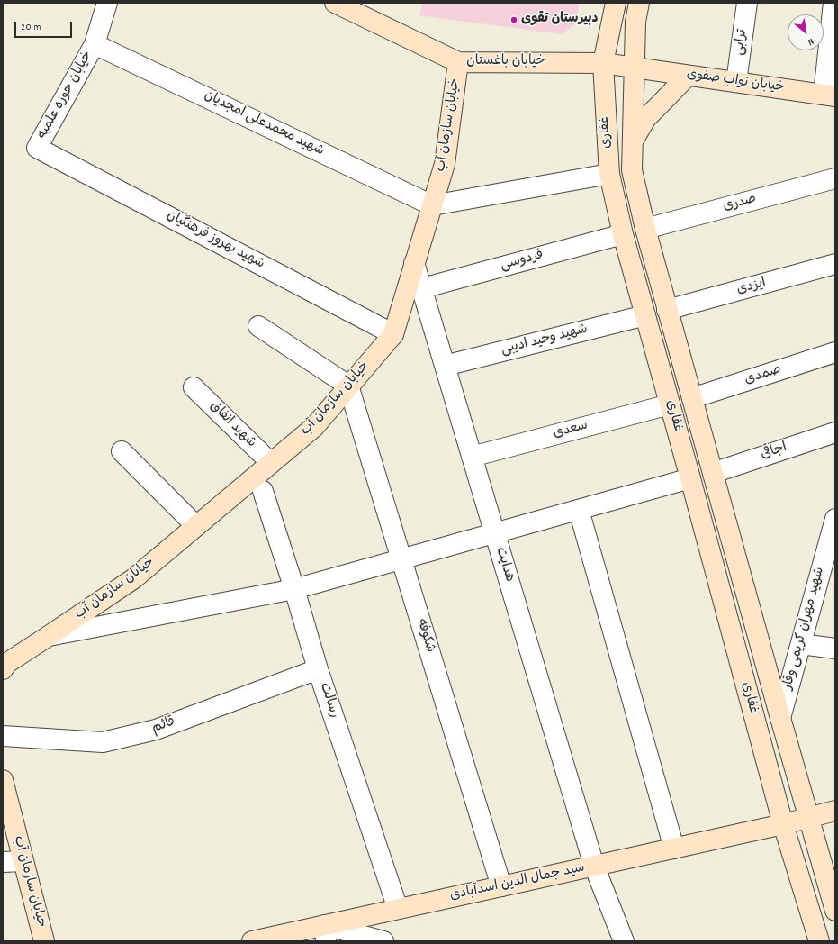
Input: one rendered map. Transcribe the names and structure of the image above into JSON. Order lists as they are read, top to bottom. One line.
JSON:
{"streets":{"main road":["خیابان باغستان","خیابان نواب صفوی","خیابان سازمان آب","غفاری","سید جمال الدین اسدآبادی"],"street":["ترابی","خیابان حوزه علمیه","شهید محمدعلی امجدیان","صدری","شهید بهروز فرهنگیان","فردوسی","ایزدی","شهید وحید ادیبی","صمدی","شهید انفاق","سعدی","اجاقی","هدایت","شهید مهران کریمی وقار","شکوفه","رسالت","قائم"]},"crossings":[["ترابی","خیابان نواب صفوی"],["خیابان باغستان","خیابان نواب صفوی"],["خیابان باغستان","خیابان سازمان آب"],["خیابان باغستان","غفاری"],["خیابان نواب صفوی","غفاری"],["خیابان حوزه علمیه","شهید محمدعلی امجدیان"],["خیابان حوزه علمیه","شهید بهروز فرهنگیان"],["شهید محمدعلی امجدیان","خیابان سازمان آب"],["خیابان سازمان آب","شهید بهروز فرهنگیان"],["خیابان سازمان آب","شهید انفاق"],["خیابان سازمان آب","هدایت"],["خیابان سازمان آب","شکوفه"],["غفاری","صدری"],["غفاری","فردوسی"],["غفاری","ایزدی"],["غفاری","شهید وحید ادیبی"],["غفاری","صمدی"],["غفاری","سعدی"],["غفاری","اجاقی"],["غفاری","شهید مهران کریمی وقار"],["غفاری","سید جمال الدین اسدآبادی"],["فردوسی","هدایت"],["شهید وحید ادیبی","هدایت"],["سعدی","هدایت"],["هدایت","سید جمال الدین اسدآبادی"],["شکوفه","سید جمال الدین اسدآبادی"],["رسالت","قائم"],["رسالت","سید جمال الدین اسدآبادی"]],"places":["دبیرستان تقوی"],"scale_bar":"20 m","north":"bottom right"}
